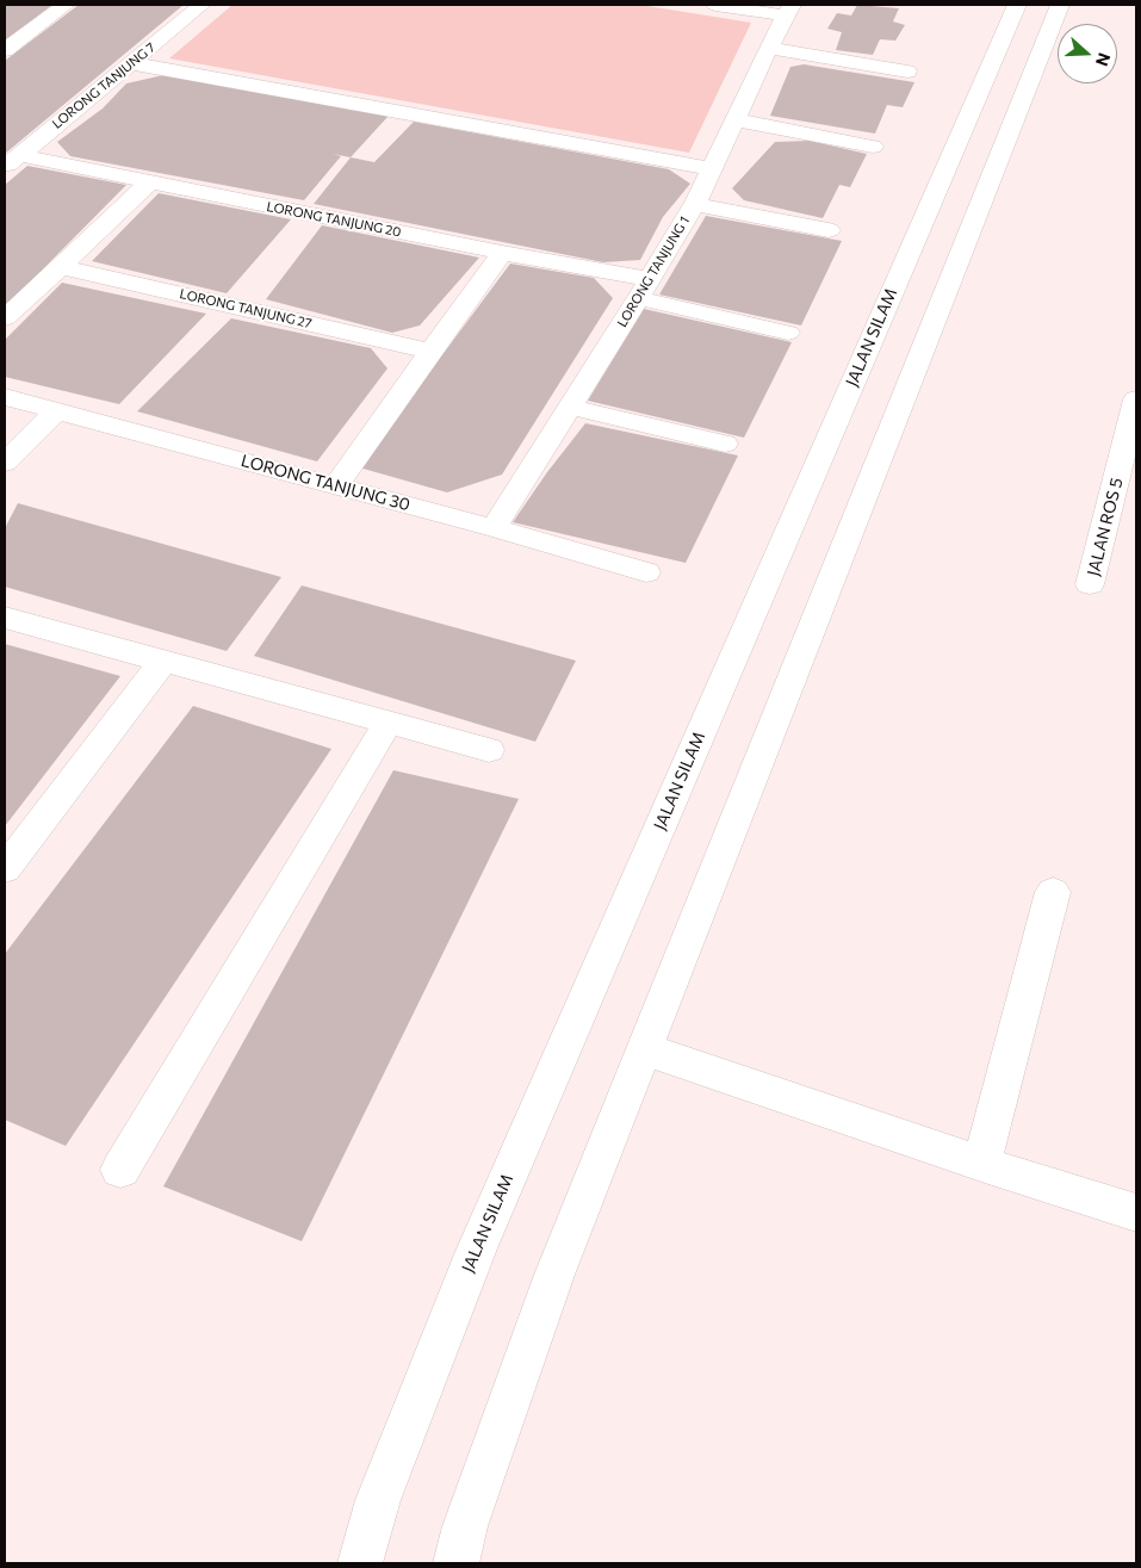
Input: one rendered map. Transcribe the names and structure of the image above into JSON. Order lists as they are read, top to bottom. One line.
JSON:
{"streets":{"main road":["LORONG TANJUNG 7","LORONG TANJUNG 20","LORONG TANJUNG 1","LORONG TANJUNG 27","JALAN SILAM","LORONG TANJUNG 30","JALAN ROS 5"]},"crossings":[["LORONG TANJUNG 7","LORONG TANJUNG 20"],["LORONG TANJUNG 20","LORONG TANJUNG 1"],["LORONG TANJUNG 1","LORONG TANJUNG 30"]],"north":"right"}
